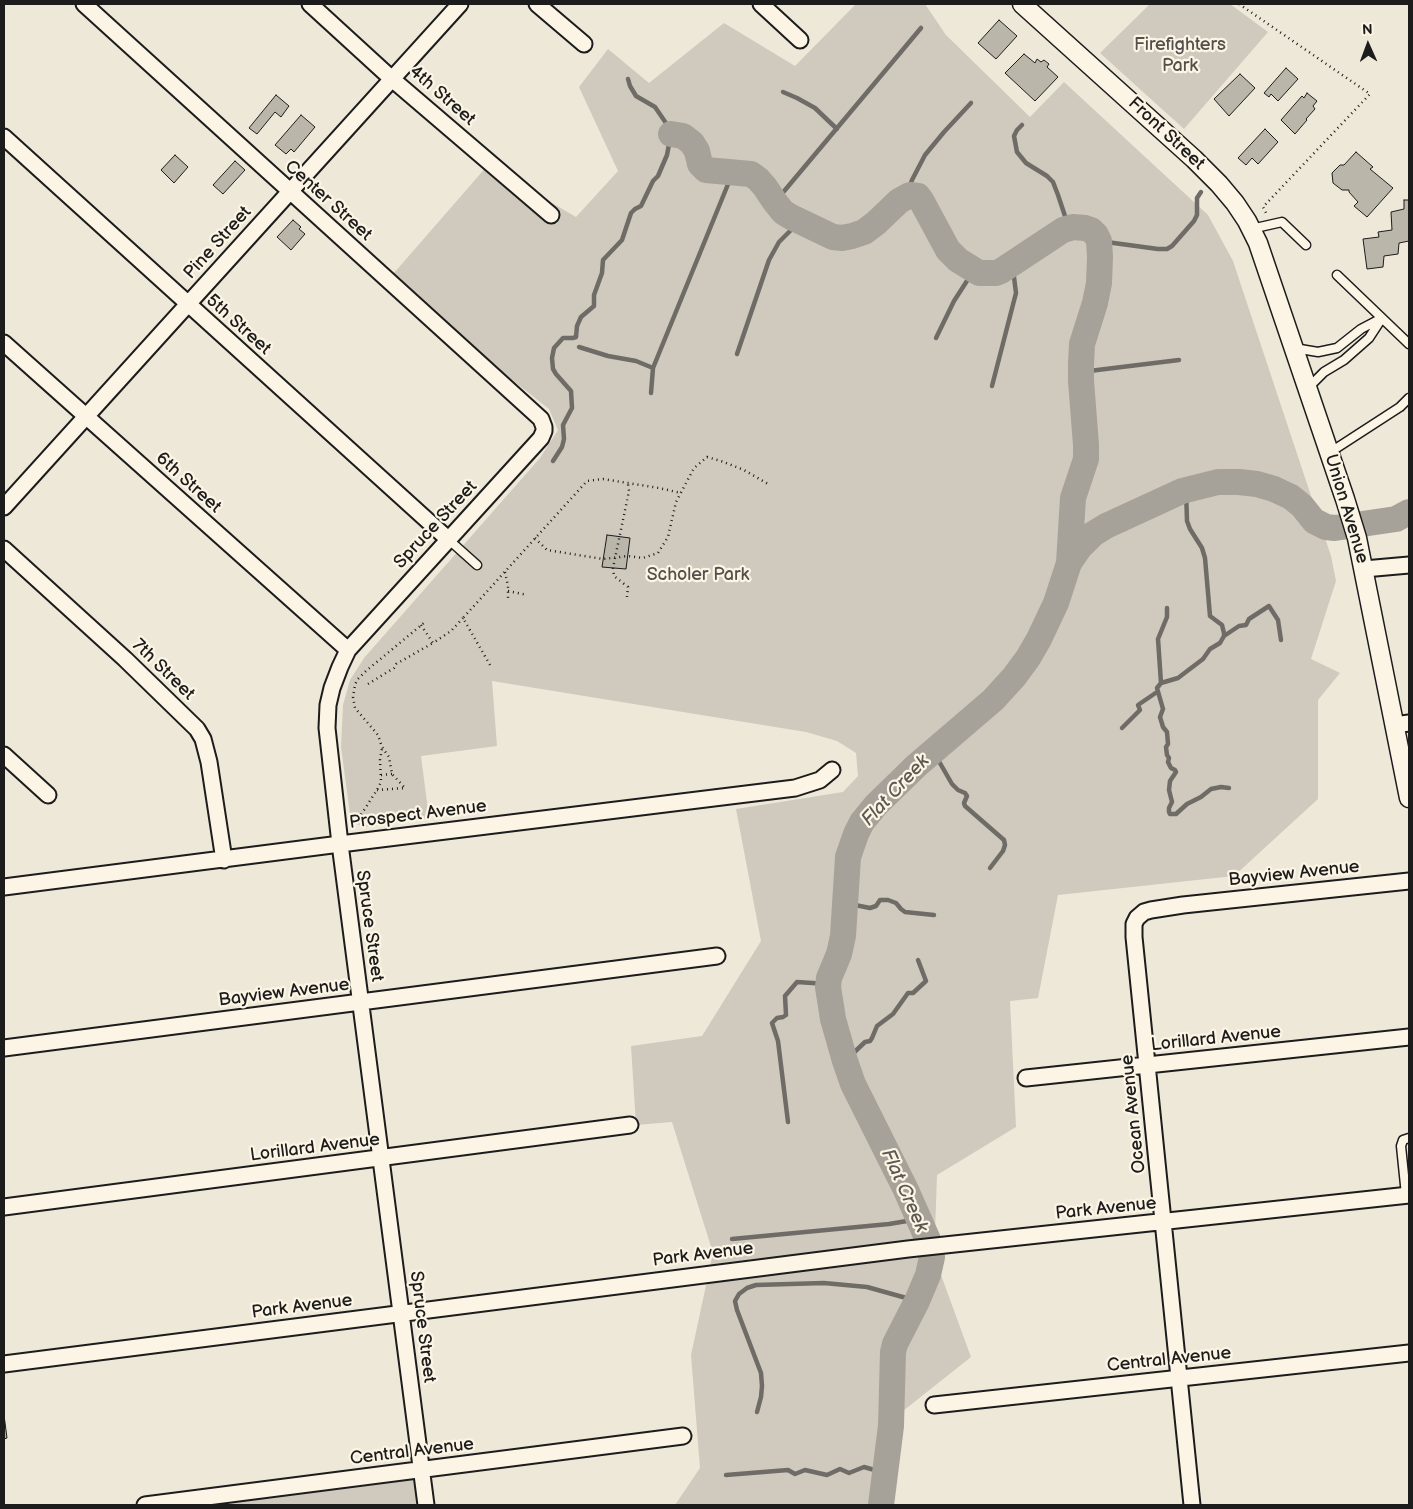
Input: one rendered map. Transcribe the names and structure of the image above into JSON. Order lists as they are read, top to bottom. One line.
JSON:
{"streets":{"street":["4th Street","Front Street","Center Street","Pine Street","5th Street","6th Street","Union Avenue","Spruce Street","7th Street","Prospect Avenue","Bayview Avenue","Lorillard Avenue","Ocean Avenue","Park Avenue","Central Avenue"]},"crossings":[["4th Street","Pine Street"],["Front Street","Union Avenue"],["Center Street","Pine Street"],["Center Street","Spruce Street"],["Pine Street","5th Street"],["Pine Street","6th Street"],["5th Street","Spruce Street"],["6th Street","Spruce Street"],["Spruce Street","Prospect Avenue"],["Spruce Street","Bayview Avenue"],["Spruce Street","Lorillard Avenue"],["Spruce Street","Park Avenue"],["Spruce Street","Central Avenue"],["7th Street","Prospect Avenue"],["Bayview Avenue","Ocean Avenue"],["Lorillard Avenue","Ocean Avenue"],["Ocean Avenue","Park Avenue"],["Ocean Avenue","Central Avenue"]],"water":["Flat Creek"],"parks":["Firefighters Park","Scholer Park"],"north":"top"}
